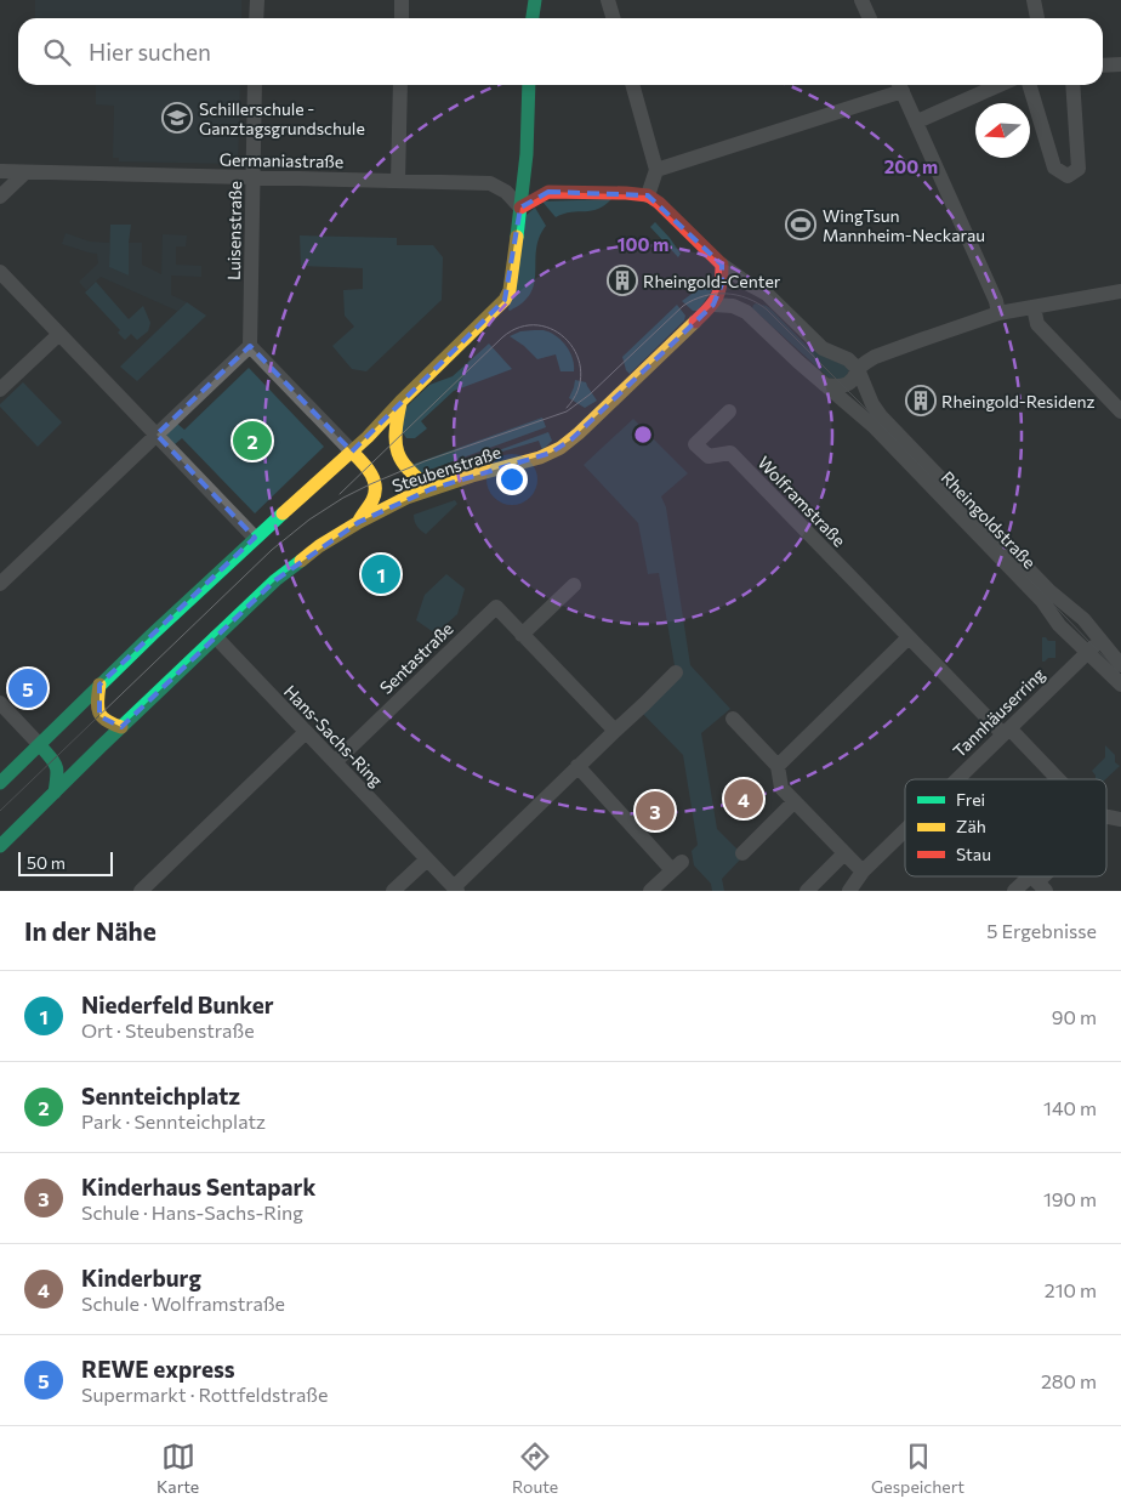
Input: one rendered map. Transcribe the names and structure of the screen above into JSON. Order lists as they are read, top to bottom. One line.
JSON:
{"streets":{"street":["Germaniastraße","Luisenstraße","Steubenstraße","Wolframstraße","Rheingoldstraße","Sentastraße","Tannhäuserring","Hans-Sachs-Ring"]},"crossings":[["Germaniastraße","Luisenstraße"],["Steubenstraße","Rheingoldstraße"],["Steubenstraße","Hans-Sachs-Ring"],["Wolframstraße","Tannhäuserring"],["Rheingoldstraße","Tannhäuserring"],["Sentastraße","Hans-Sachs-Ring"]],"places":{"school or university":["Schillerschule - Ganztagsgrundschule"],"sports":["WingTsun Mannheim-Neckarau"],"building":["Rheingold-Center","Rheingold-Residenz"]},"legend":["Frei","Zäh","Stau"],"scale_bar":"50 m","north":"left","page":{"search":"Hier suchen","pins":["2","1","5","4","3"],"scale":"50 m","heading":["In der Nähe","5 Ergebnisse"],"list":[{"mark":"1","name":"Niederfeld Bunker","note":"Ort · Steubenstraße","value":"90 m"},{"mark":"2","name":"Sennteichplatz","note":"Park · Sennteichplatz","value":"140 m"},{"mark":"3","name":"Kinderhaus Sentapark","note":"Schule · Hans-Sachs-Ring","value":"190 m"},{"mark":"4","name":"Kinderburg","note":"Schule · Wolframstraße","value":"210 m"},{"mark":"5","name":"REWE express","note":"Supermarkt · Rottfeldstraße","value":"280 m"}],"nav":["Karte","Route","Gespeichert"]},"rings":["200 m","100 m"]}
